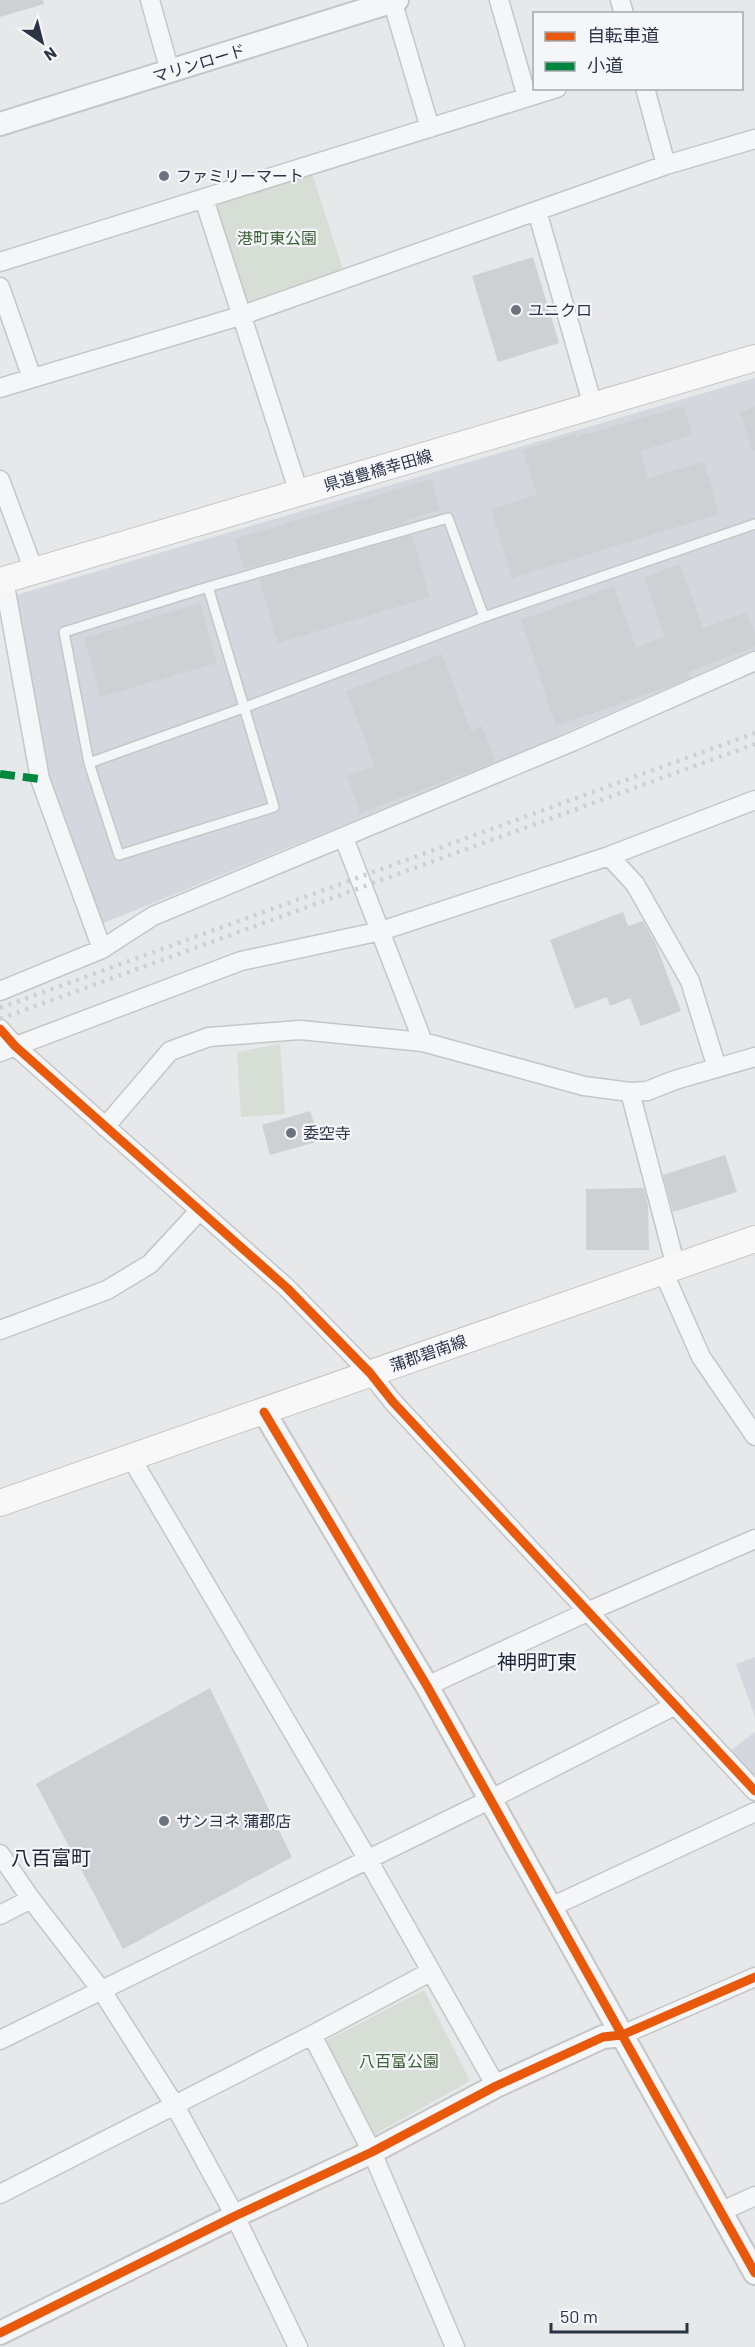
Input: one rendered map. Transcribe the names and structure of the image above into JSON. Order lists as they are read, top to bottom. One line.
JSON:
{"streets":{"main road":["県道豊橋幸田線","蒲郡碧南線"],"street":["マリンロード"]},"districts":["神明町東","八百富町"],"parks":["港町東公園","八百富公園"],"places":["ファミリーマート","ユニクロ","委空寺","サンヨネ 蒲郡店"],"legend":["自転車道","小道"],"scale_bar":"50 m","north":"bottom right"}
